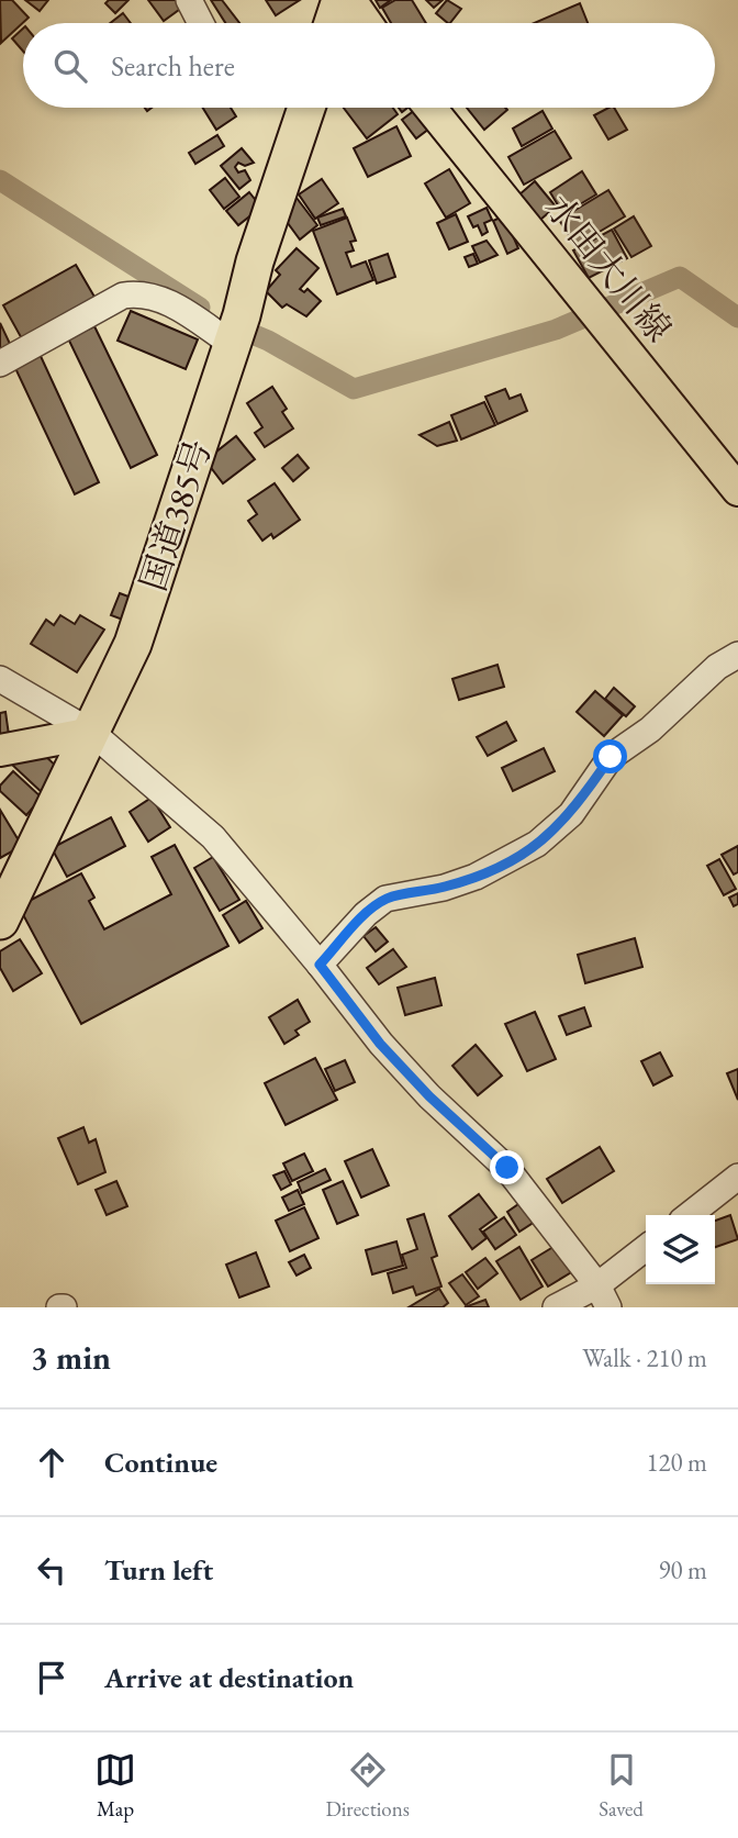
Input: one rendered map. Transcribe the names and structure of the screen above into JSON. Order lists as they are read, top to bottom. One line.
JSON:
{"streets":{"highway":["国道385号"],"main road":["水田大川線"]},"page":{"search":"Search here","heading":["3 min","Walk · 210 m"],"list":[["Continue","120 m"],["Turn left","90 m"],"Arrive at destination"],"nav":["Map","Directions","Saved"]}}
